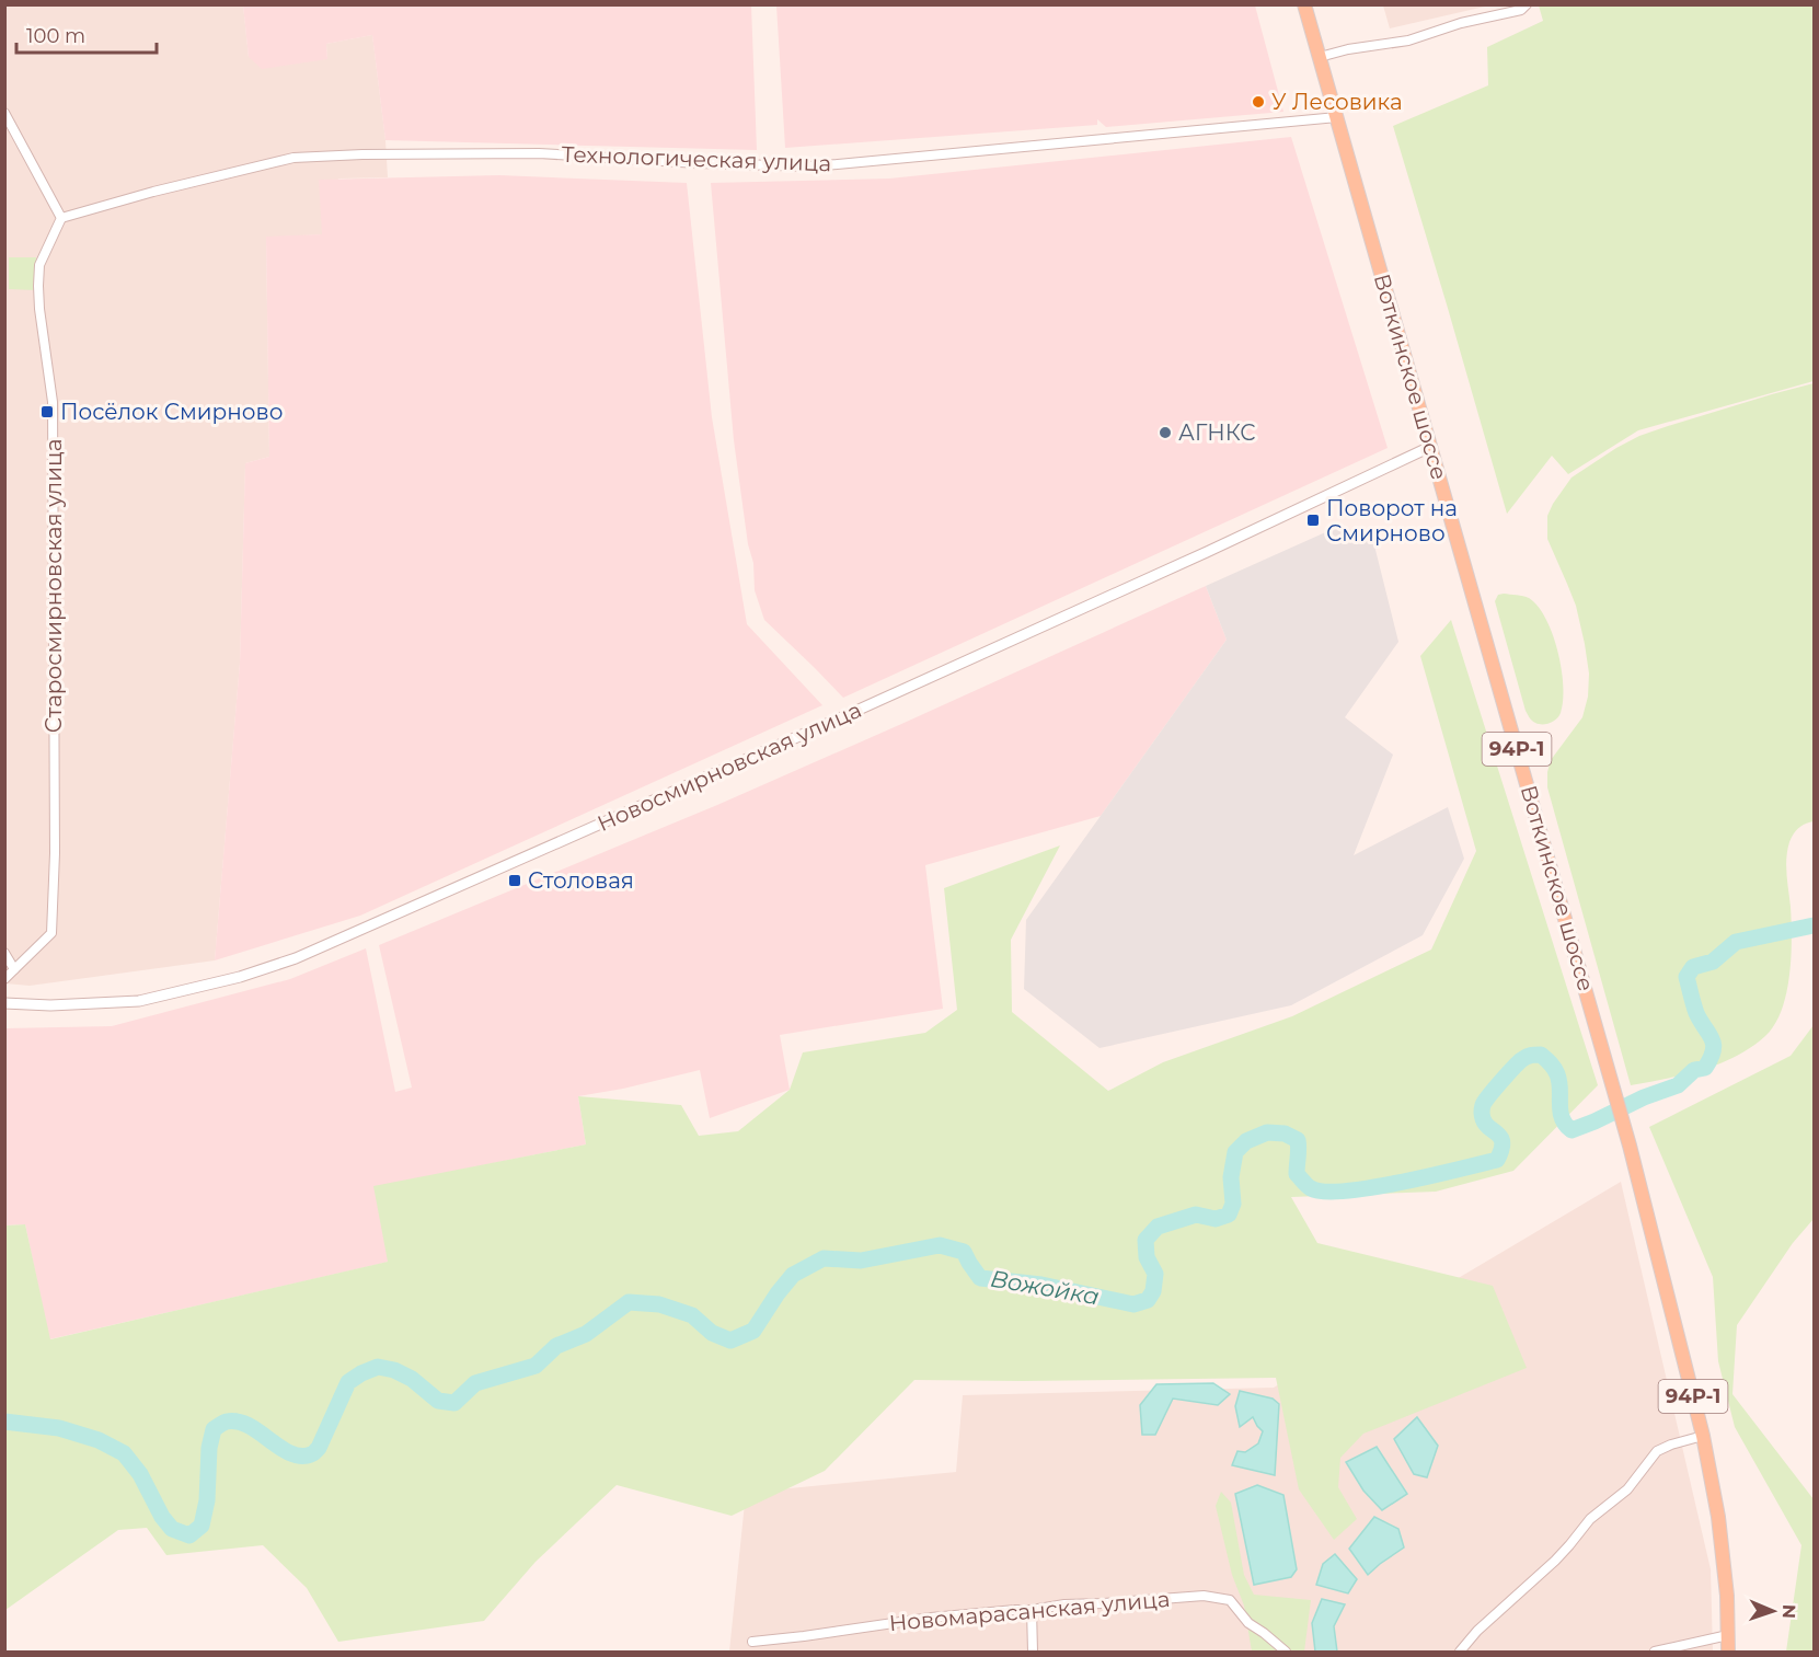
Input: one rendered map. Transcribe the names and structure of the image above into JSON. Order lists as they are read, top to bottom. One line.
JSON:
{"streets":{"main road":["Воткинское шоссе","94Р-1"],"street":["Технологическая улица","Старосмирновская улица","Новосмирновская улица","Новомарасанская улица"]},"crossings":[["Технологическая улица","Воткинское шоссе"],["Технологическая улица","Старосмирновская улица"],["Воткинское шоссе","94Р-1"],["Воткинское шоссе","Новосмирновская улица"]],"water":["Вожойка"],"places":{"other":["У Лесовика","АГНКС"],"transit":["Посёлок Смирново","Поворот на Смирново","Столовая"]},"scale_bar":"100 m","north":"right"}
